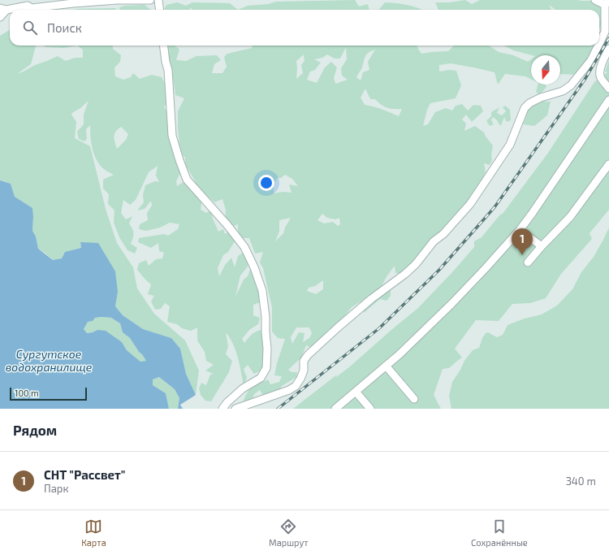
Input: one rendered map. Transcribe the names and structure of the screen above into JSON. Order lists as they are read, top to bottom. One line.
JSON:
{"water":["Сургутское водохранилище"],"scale_bar":"100 m","north":"bottom","page":{"search":"Поиск","pins":"1","scale":"100 m","heading":"Рядом","list":[{"mark":"1","name":"СНТ \"Рассвет\"","note":"Парк","value":"340 m"}],"nav":["Карта","Маршрут","Сохранённые"]}}
